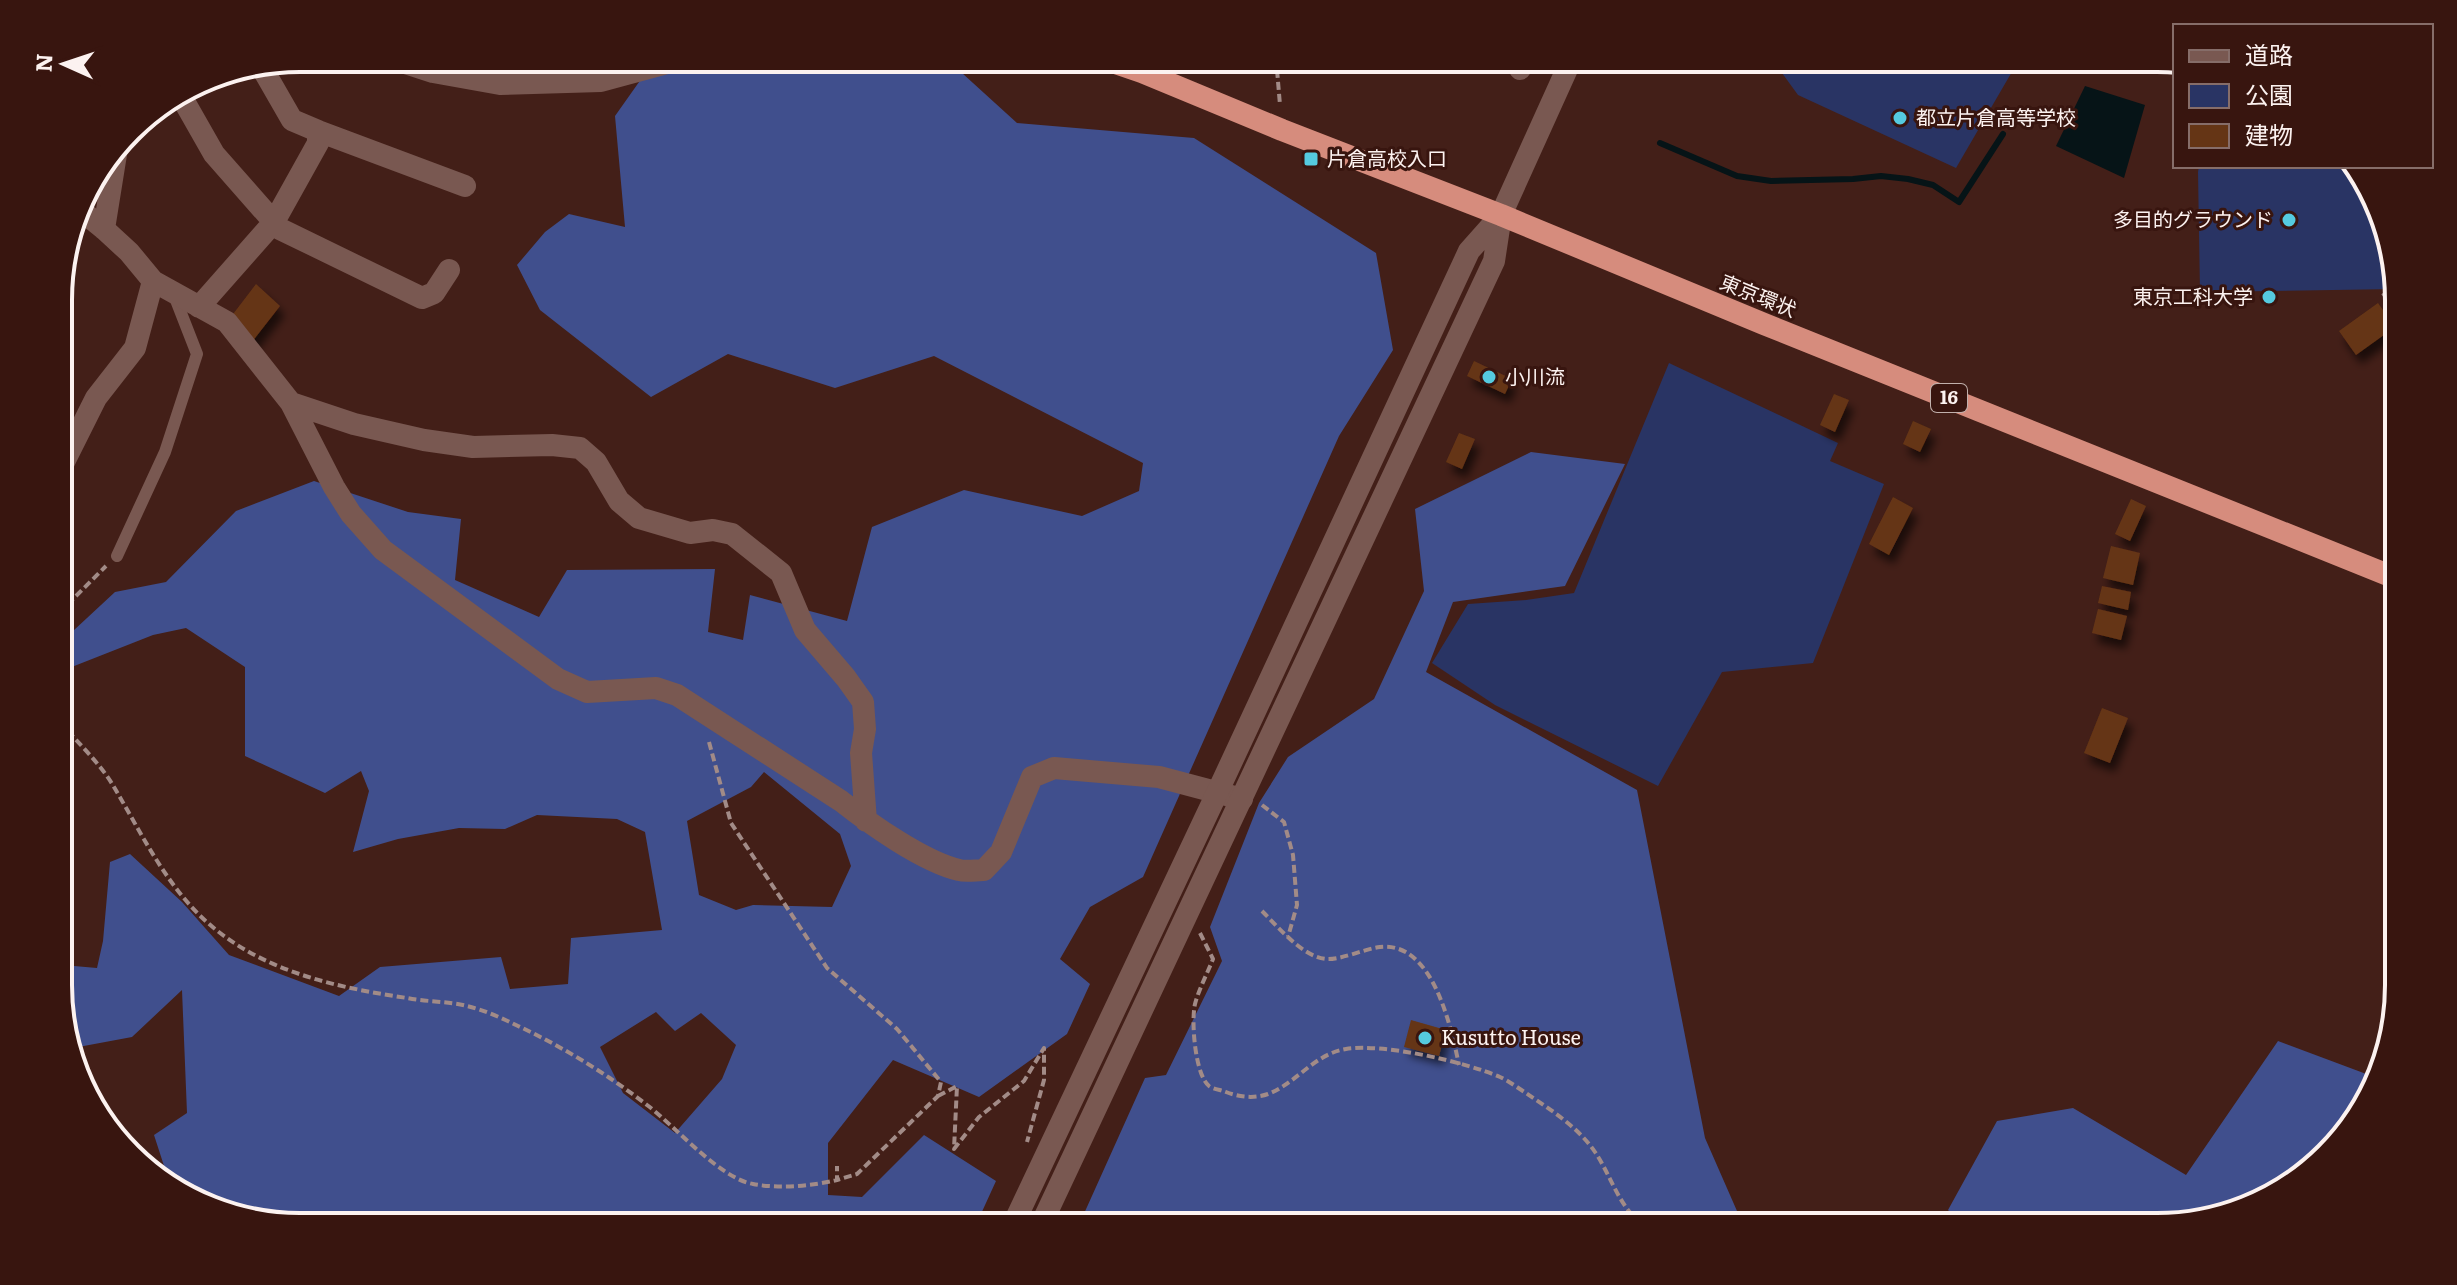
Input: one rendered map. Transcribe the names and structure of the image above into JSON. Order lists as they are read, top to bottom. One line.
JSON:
{"streets":{"highway":["東京環状","16"]},"places":{"other":["都立片倉高等学校","多目的グラウンド","東京工科大学","小川流","Kusutto House"],"transit":["片倉高校入口"]},"legend":["道路","公園","建物"],"north":"left"}
